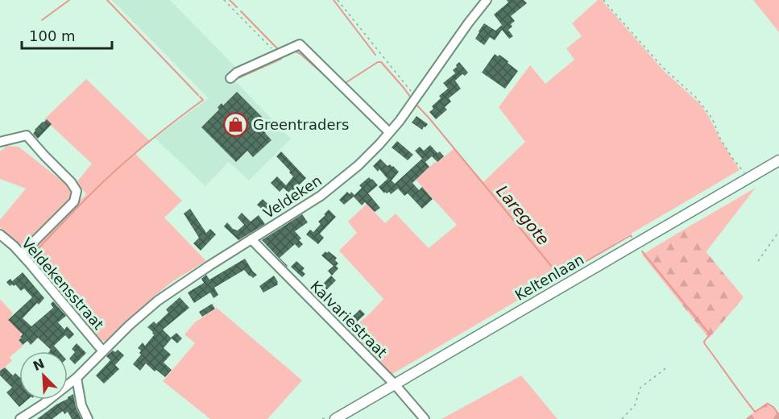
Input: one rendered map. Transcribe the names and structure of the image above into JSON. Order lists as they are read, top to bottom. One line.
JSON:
{"streets":{"main road":["Keltenlaan"],"street":["Veldeken","Veldekensstraat","Kalvariestraat"]},"crossings":[["Veldeken","Veldekensstraat"],["Veldeken","Kalvariestraat"],["Keltenlaan","Kalvariestraat"]],"water":["Laregote"],"places":{"shop":["Greentraders"]},"scale_bar":"100 m","north":"top left"}
